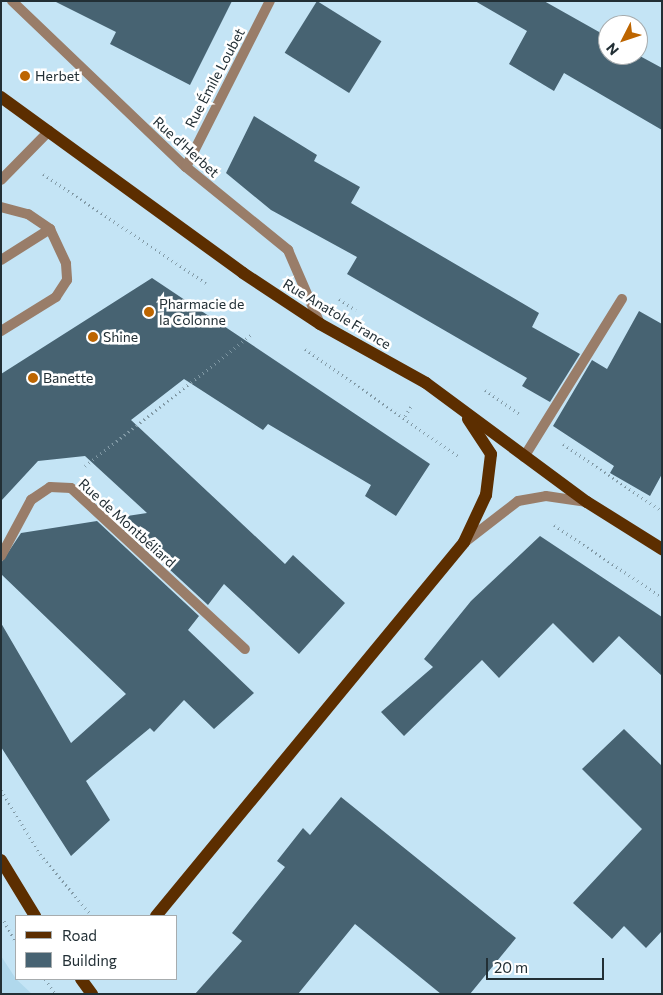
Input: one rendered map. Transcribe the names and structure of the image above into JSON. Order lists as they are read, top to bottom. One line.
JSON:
{"streets":{"main road":["Rue Anatole France"],"street":["Rue Émile Loubet","Rue d'Herbet","Rue de Montbéliard"]},"crossings":[["Rue Émile Loubet","Rue d'Herbet"],["Rue d'Herbet","Rue Anatole France"]],"places":["Herbet","Pharmacie de la Colonne","Shine","Banette"],"legend":["Road","Building"],"scale_bar":"20 m","north":"bottom left"}
